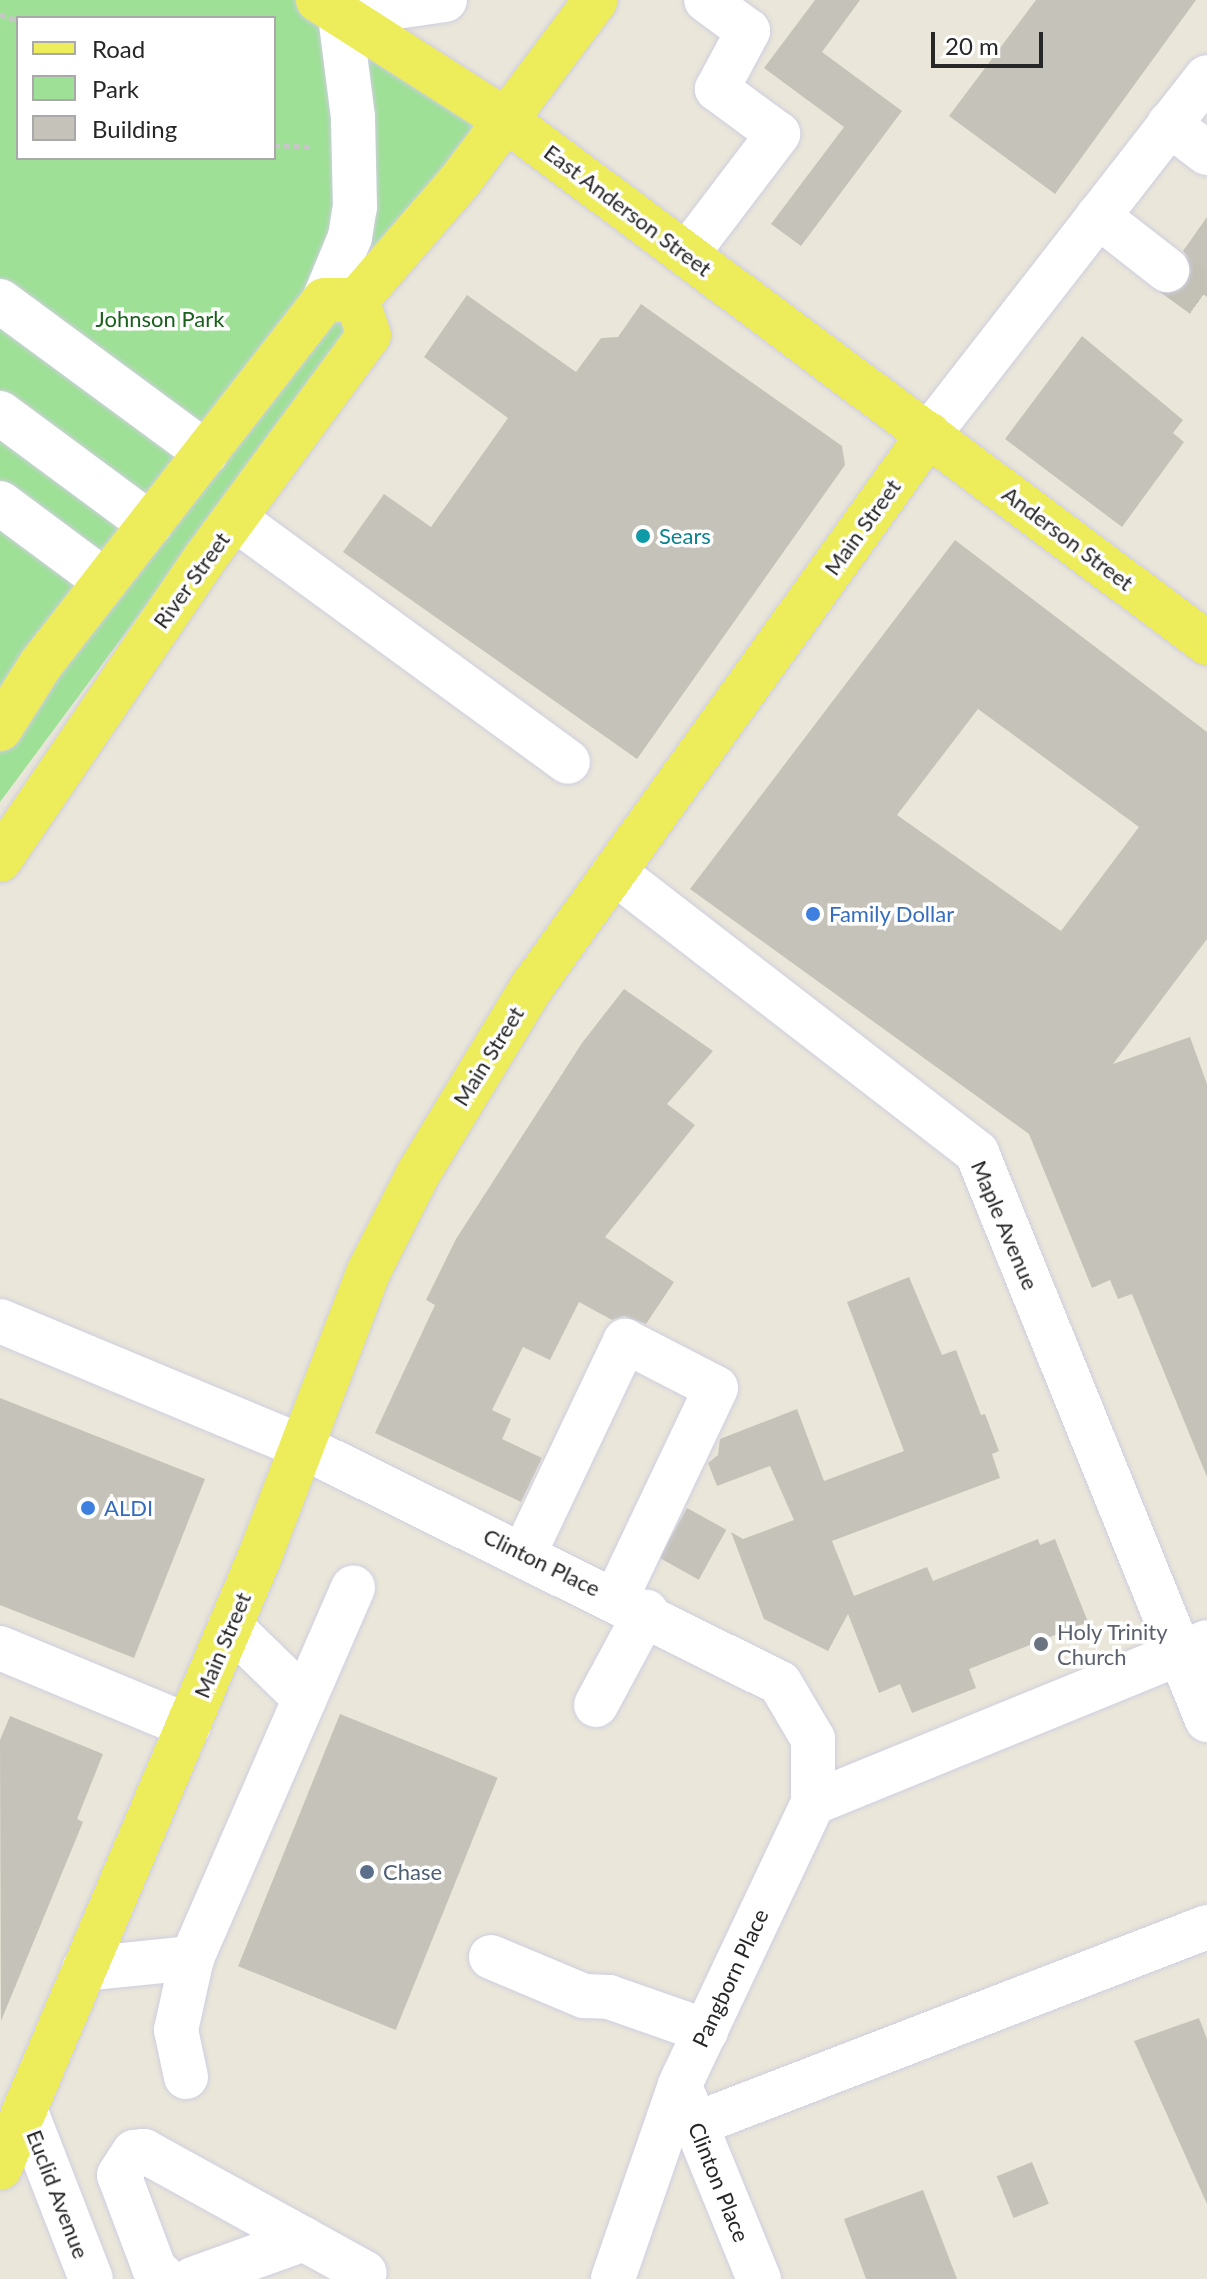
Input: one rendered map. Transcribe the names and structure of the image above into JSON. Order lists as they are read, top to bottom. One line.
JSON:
{"streets":{"main road":["East Anderson Street","Main Street","Anderson Street","River Street"],"street":["Maple Avenue","Clinton Place","Pangborn Place","Euclid Avenue"]},"crossings":[["East Anderson Street","Main Street"],["East Anderson Street","Anderson Street"],["Main Street","Anderson Street"],["Main Street","Maple Avenue"],["Main Street","Clinton Place"],["Main Street","Euclid Avenue"],["Clinton Place","Pangborn Place"]],"parks":["Johnson Park"],"places":["Sears","Family Dollar","ALDI","Holy Trinity Church","Chase"],"legend":["Road","Park","Building"],"scale_bar":"20 m"}
